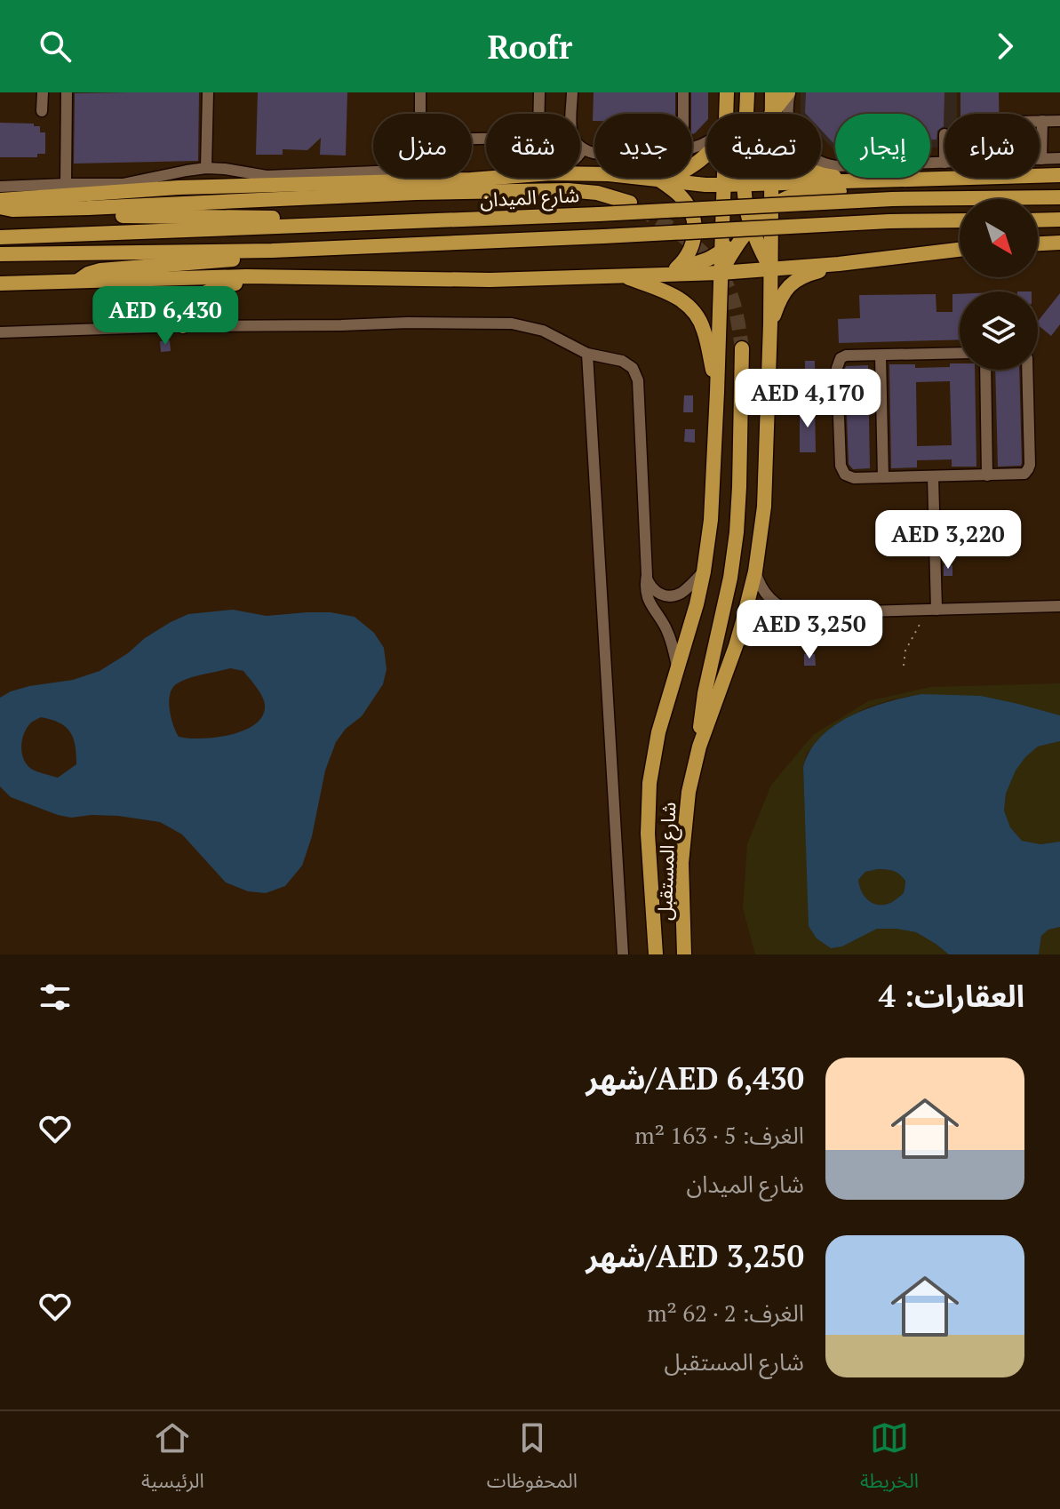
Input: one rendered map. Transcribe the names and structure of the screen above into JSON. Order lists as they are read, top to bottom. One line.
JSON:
{"streets":{"main road":["شارع الميدان","شارع المستقبل"]},"north":"bottom right","page":{"header":"Roofr","chip":["شراء","إيجار","تصفية","جديد","شقة","منزل"],"price":["AED 6,430","AED 4,170","AED 3,220","AED 3,250"],"heading":"العقارات: 4","list":[{"name":"AED 6,430/شهر","note":"الغرف: 5 · 163 m² · شارع الميدان"},{"name":"AED 3,250/شهر","note":"الغرف: 2 · 62 m² · شارع المستقبل"}],"tabs":["الخريطة","المحفوظات","الرئيسية"]}}
